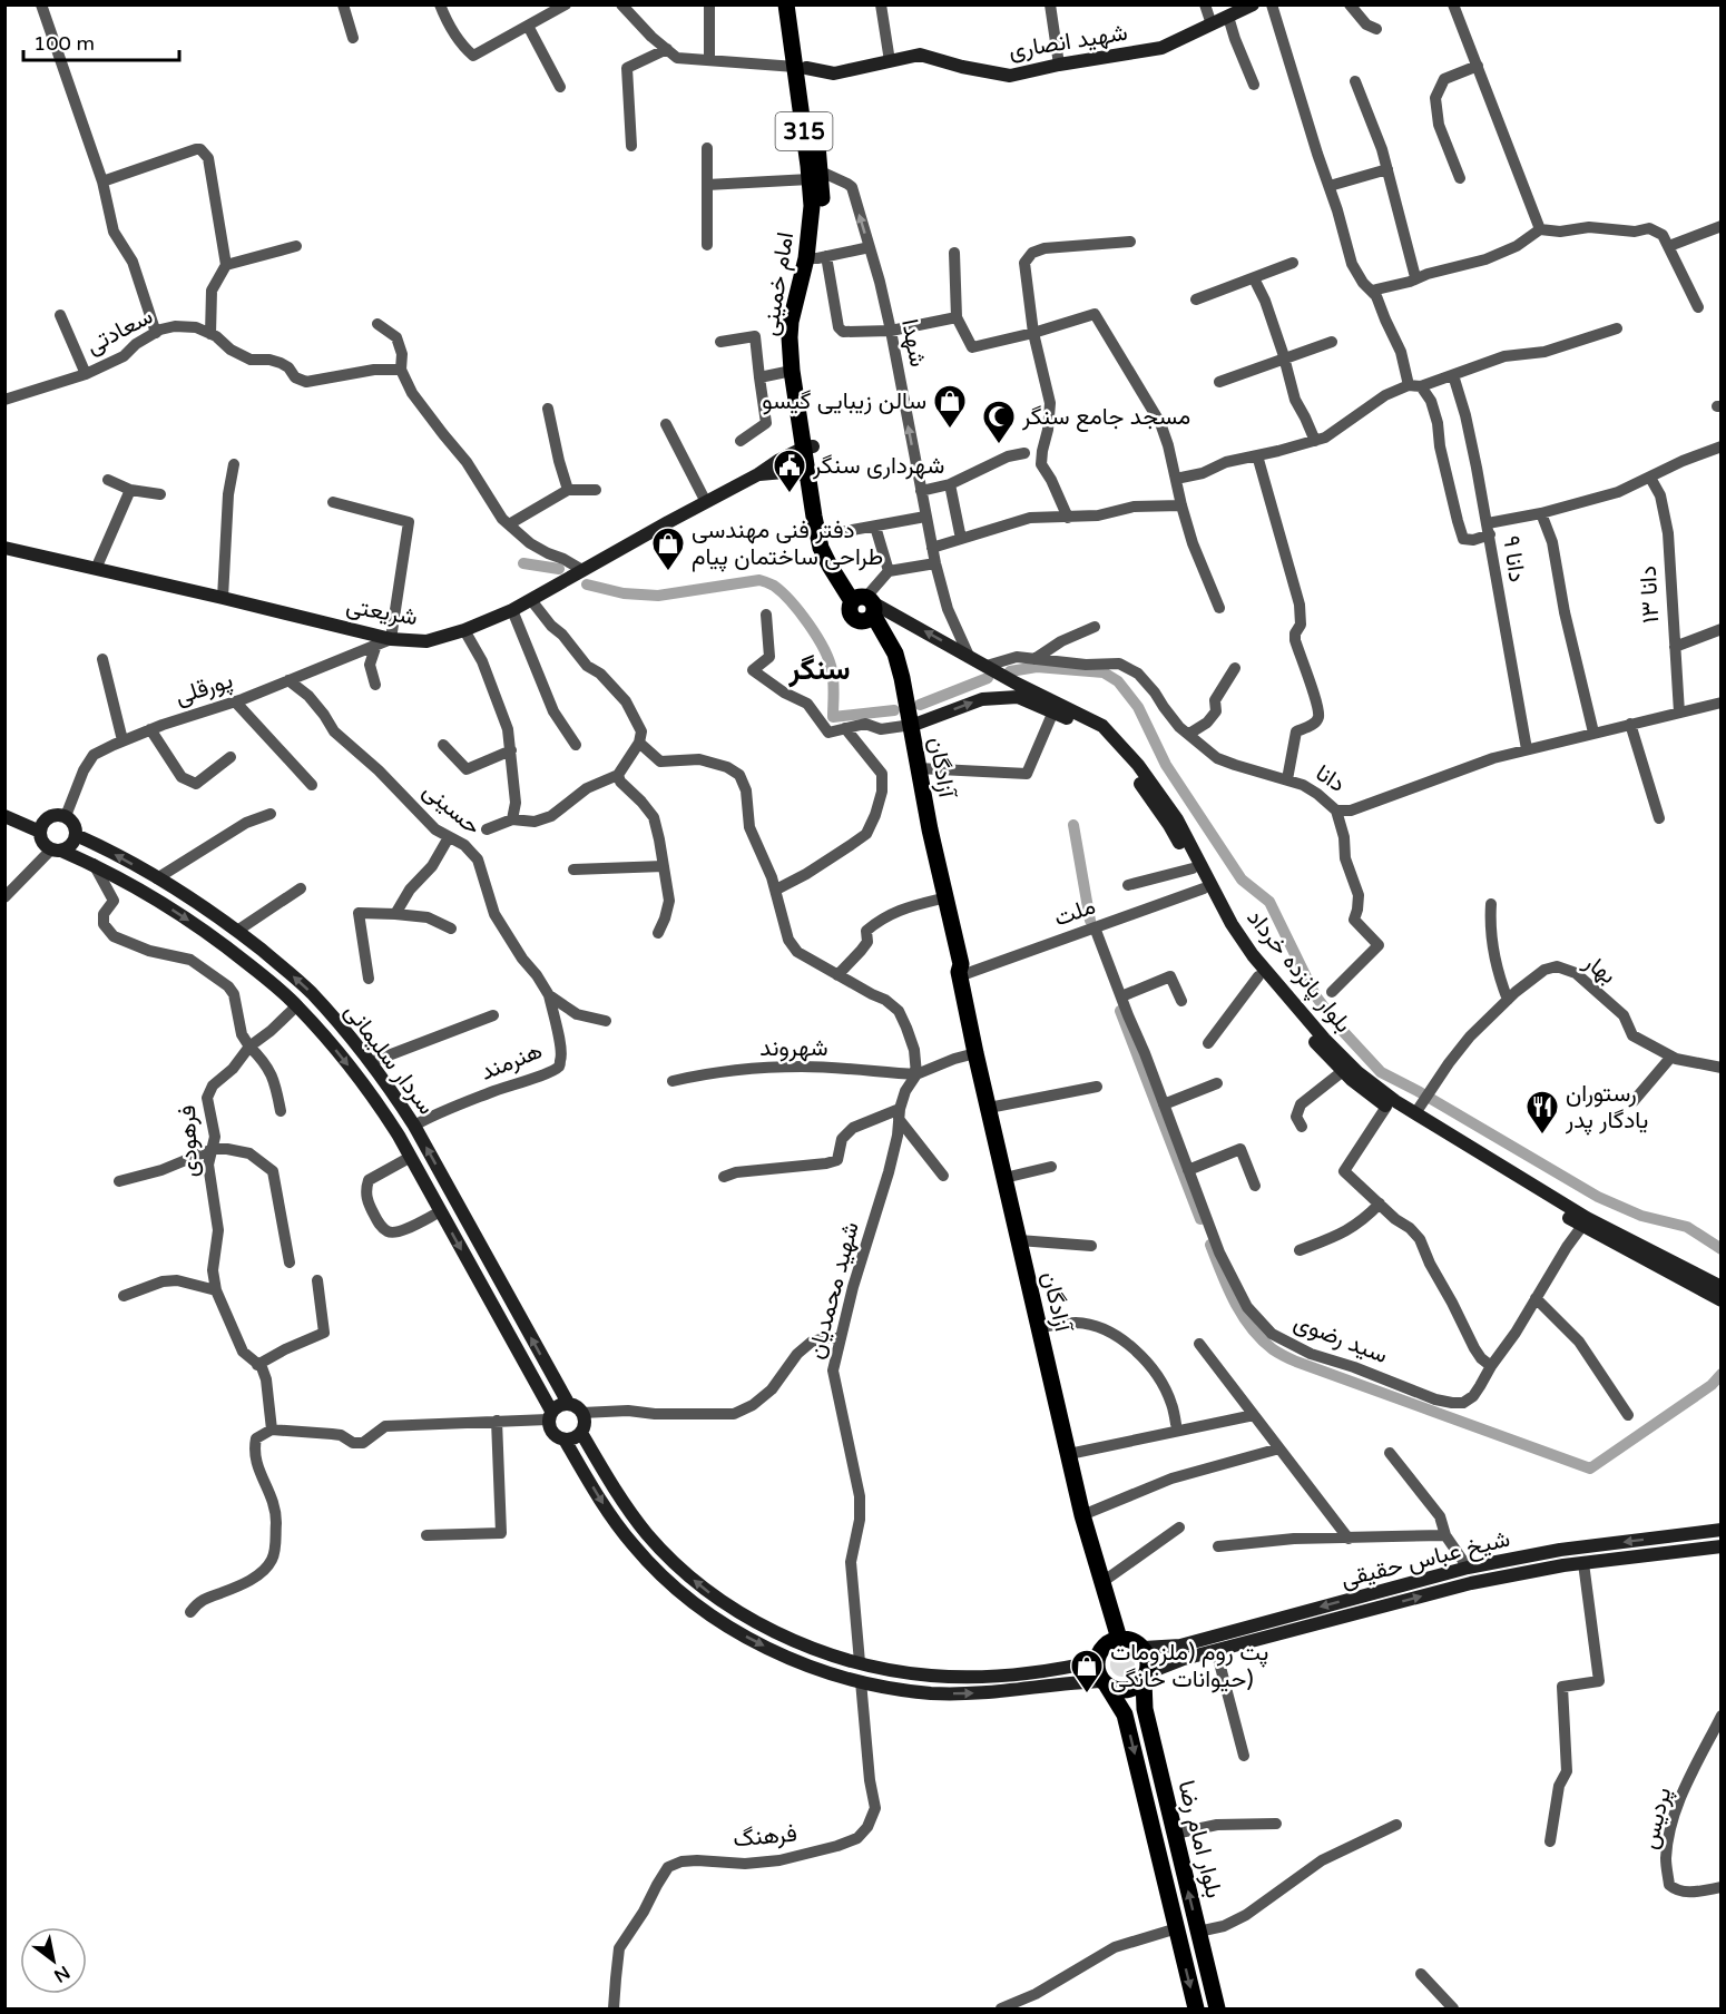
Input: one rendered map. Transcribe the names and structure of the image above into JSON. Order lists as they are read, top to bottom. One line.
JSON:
{"streets":{"main road":["315","امام خمینی","آزادگان","بلوار امام رضا"],"street":["شهید انصاری","سعادتی","شهدا","دانا ۹","دانا ۱۳","شریعتی","پورقلی","دانا","حسینی","ملت","بهار","بلوار پانزده خرداد","شهروند","سردار سلیمانی","هنرمند","فرهودی","شهید محمدیان","سید رضوی","شیخ عباس حقیقی","پردیس","فرهنگ"]},"crossings":[["شهید انصاری","امام خمینی"],["امام خمینی","شهدا"],["امام خمینی","شریعتی"],["امام خمینی","آزادگان"],["امام خمینی","بلوار پانزده خرداد"],["شهدا","بلوار پانزده خرداد"],["دانا ۹","دانا"],["دانا ۱۳","دانا"],["شریعتی","پورقلی"],["پورقلی","حسینی"],["پورقلی","سردار سلیمانی"],["آزادگان","ملت"],["آزادگان","بلوار پانزده خرداد"],["آزادگان","شیخ عباس حقیقی"],["آزادگان","بلوار امام رضا"],["دانا","بلوار پانزده خرداد"],["حسینی","هنرمند"],["ملت","بلوار پانزده خرداد"],["ملت","سید رضوی"],["بهار","بلوار پانزده خرداد"],["بلوار پانزده خرداد","سید رضوی"],["شهروند","شهید محمدیان"],["سردار سلیمانی","هنرمند"],["سردار سلیمانی","فرهودی"],["شیخ عباس حقیقی","بلوار امام رضا"]],"one_way":["شهدا"],"districts":["سنگر"],"places":{"shop":["سالن زیبایی گیسو","دفتر فنی مهندسی طراحی ساختمان پیام","پت روم (ملزومات حیوانات خانگی)"],"mosque":["مسجد جامع سنگر"],"public building":["شهرداری سنگر"],"restaurant":["رستوران یادگار پدر"]},"scale_bar":"100 m","north":"bottom right"}
